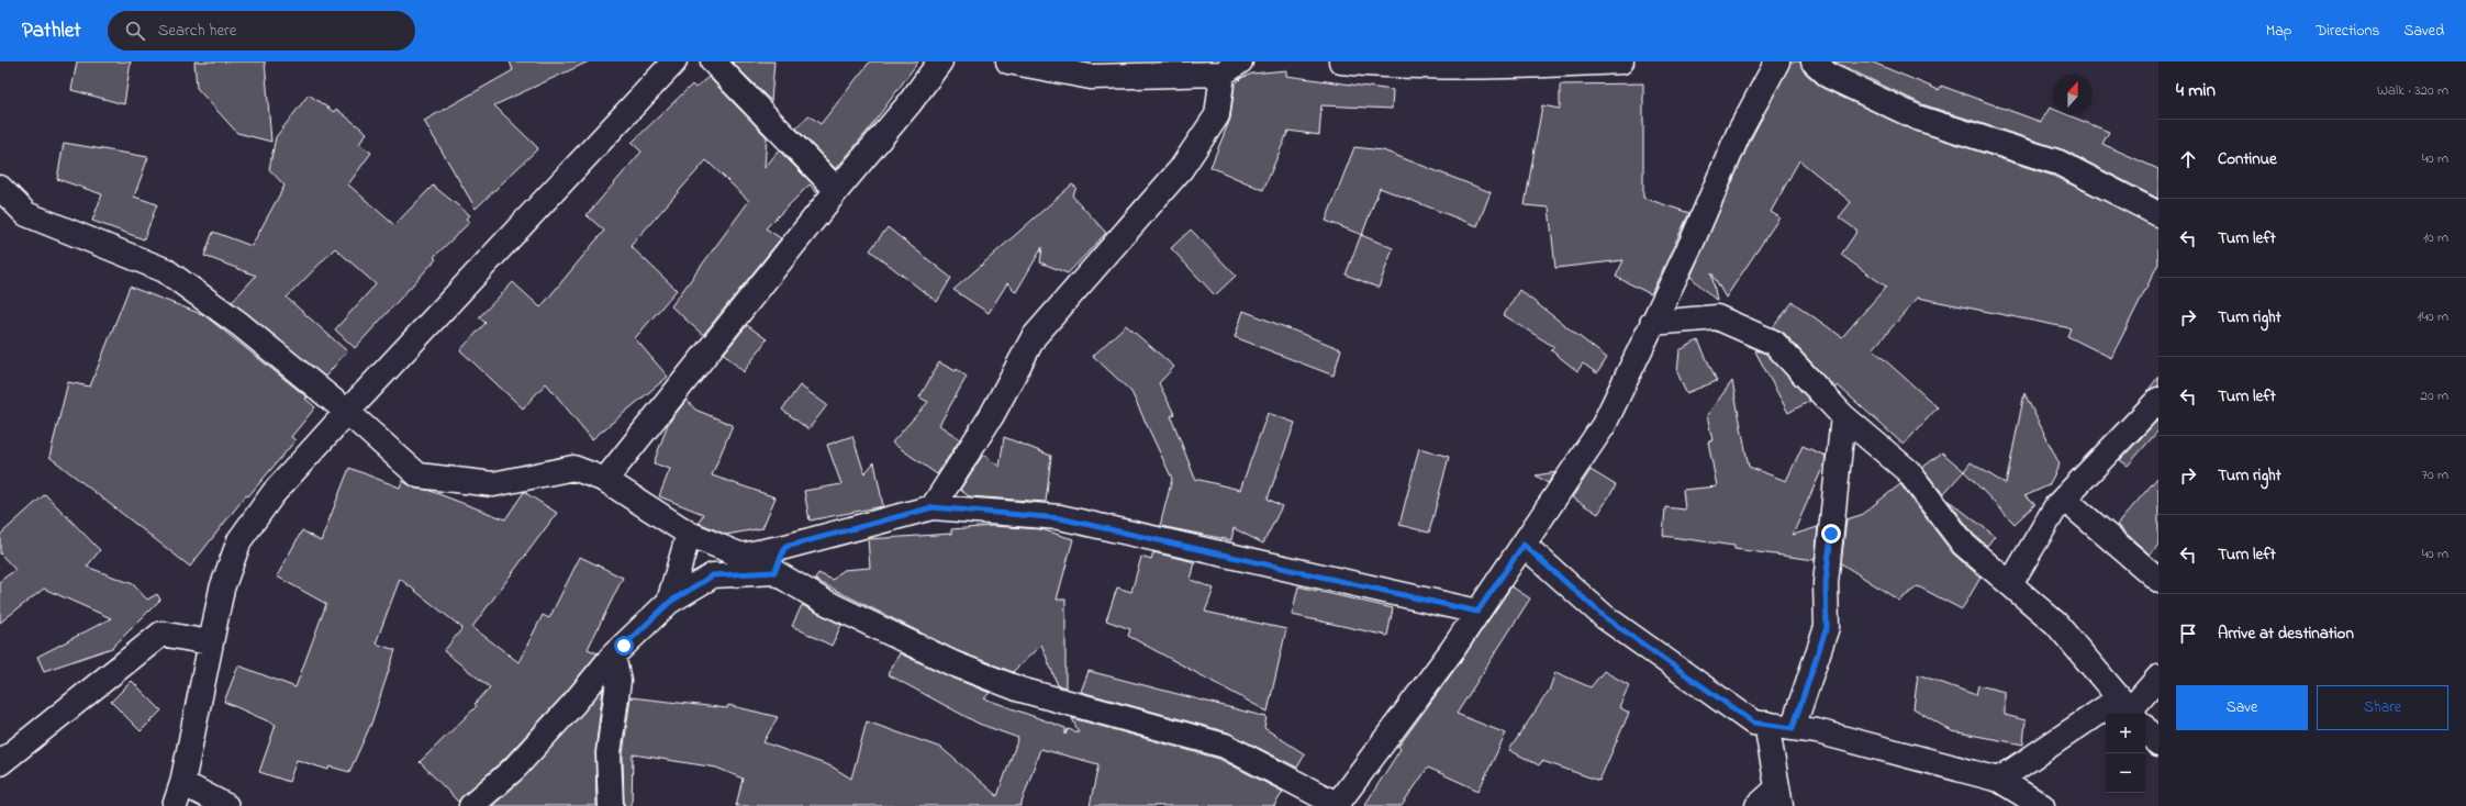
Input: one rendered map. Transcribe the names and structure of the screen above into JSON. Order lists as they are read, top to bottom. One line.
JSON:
{"north":"top","page":{"header":"Pathlet","search":"Search here","nav":["Map","Directions","Saved"],"heading":["4 min","Walk · 320 m"],"list":[["Continue","40 m"],["Turn left","10 m"],["Turn right","140 m"],["Turn left","20 m"],["Turn right","70 m"],["Turn left","40 m"],"Arrive at destination"],"buttons":["Save","Share"],"map_buttons":["+","−"]}}
